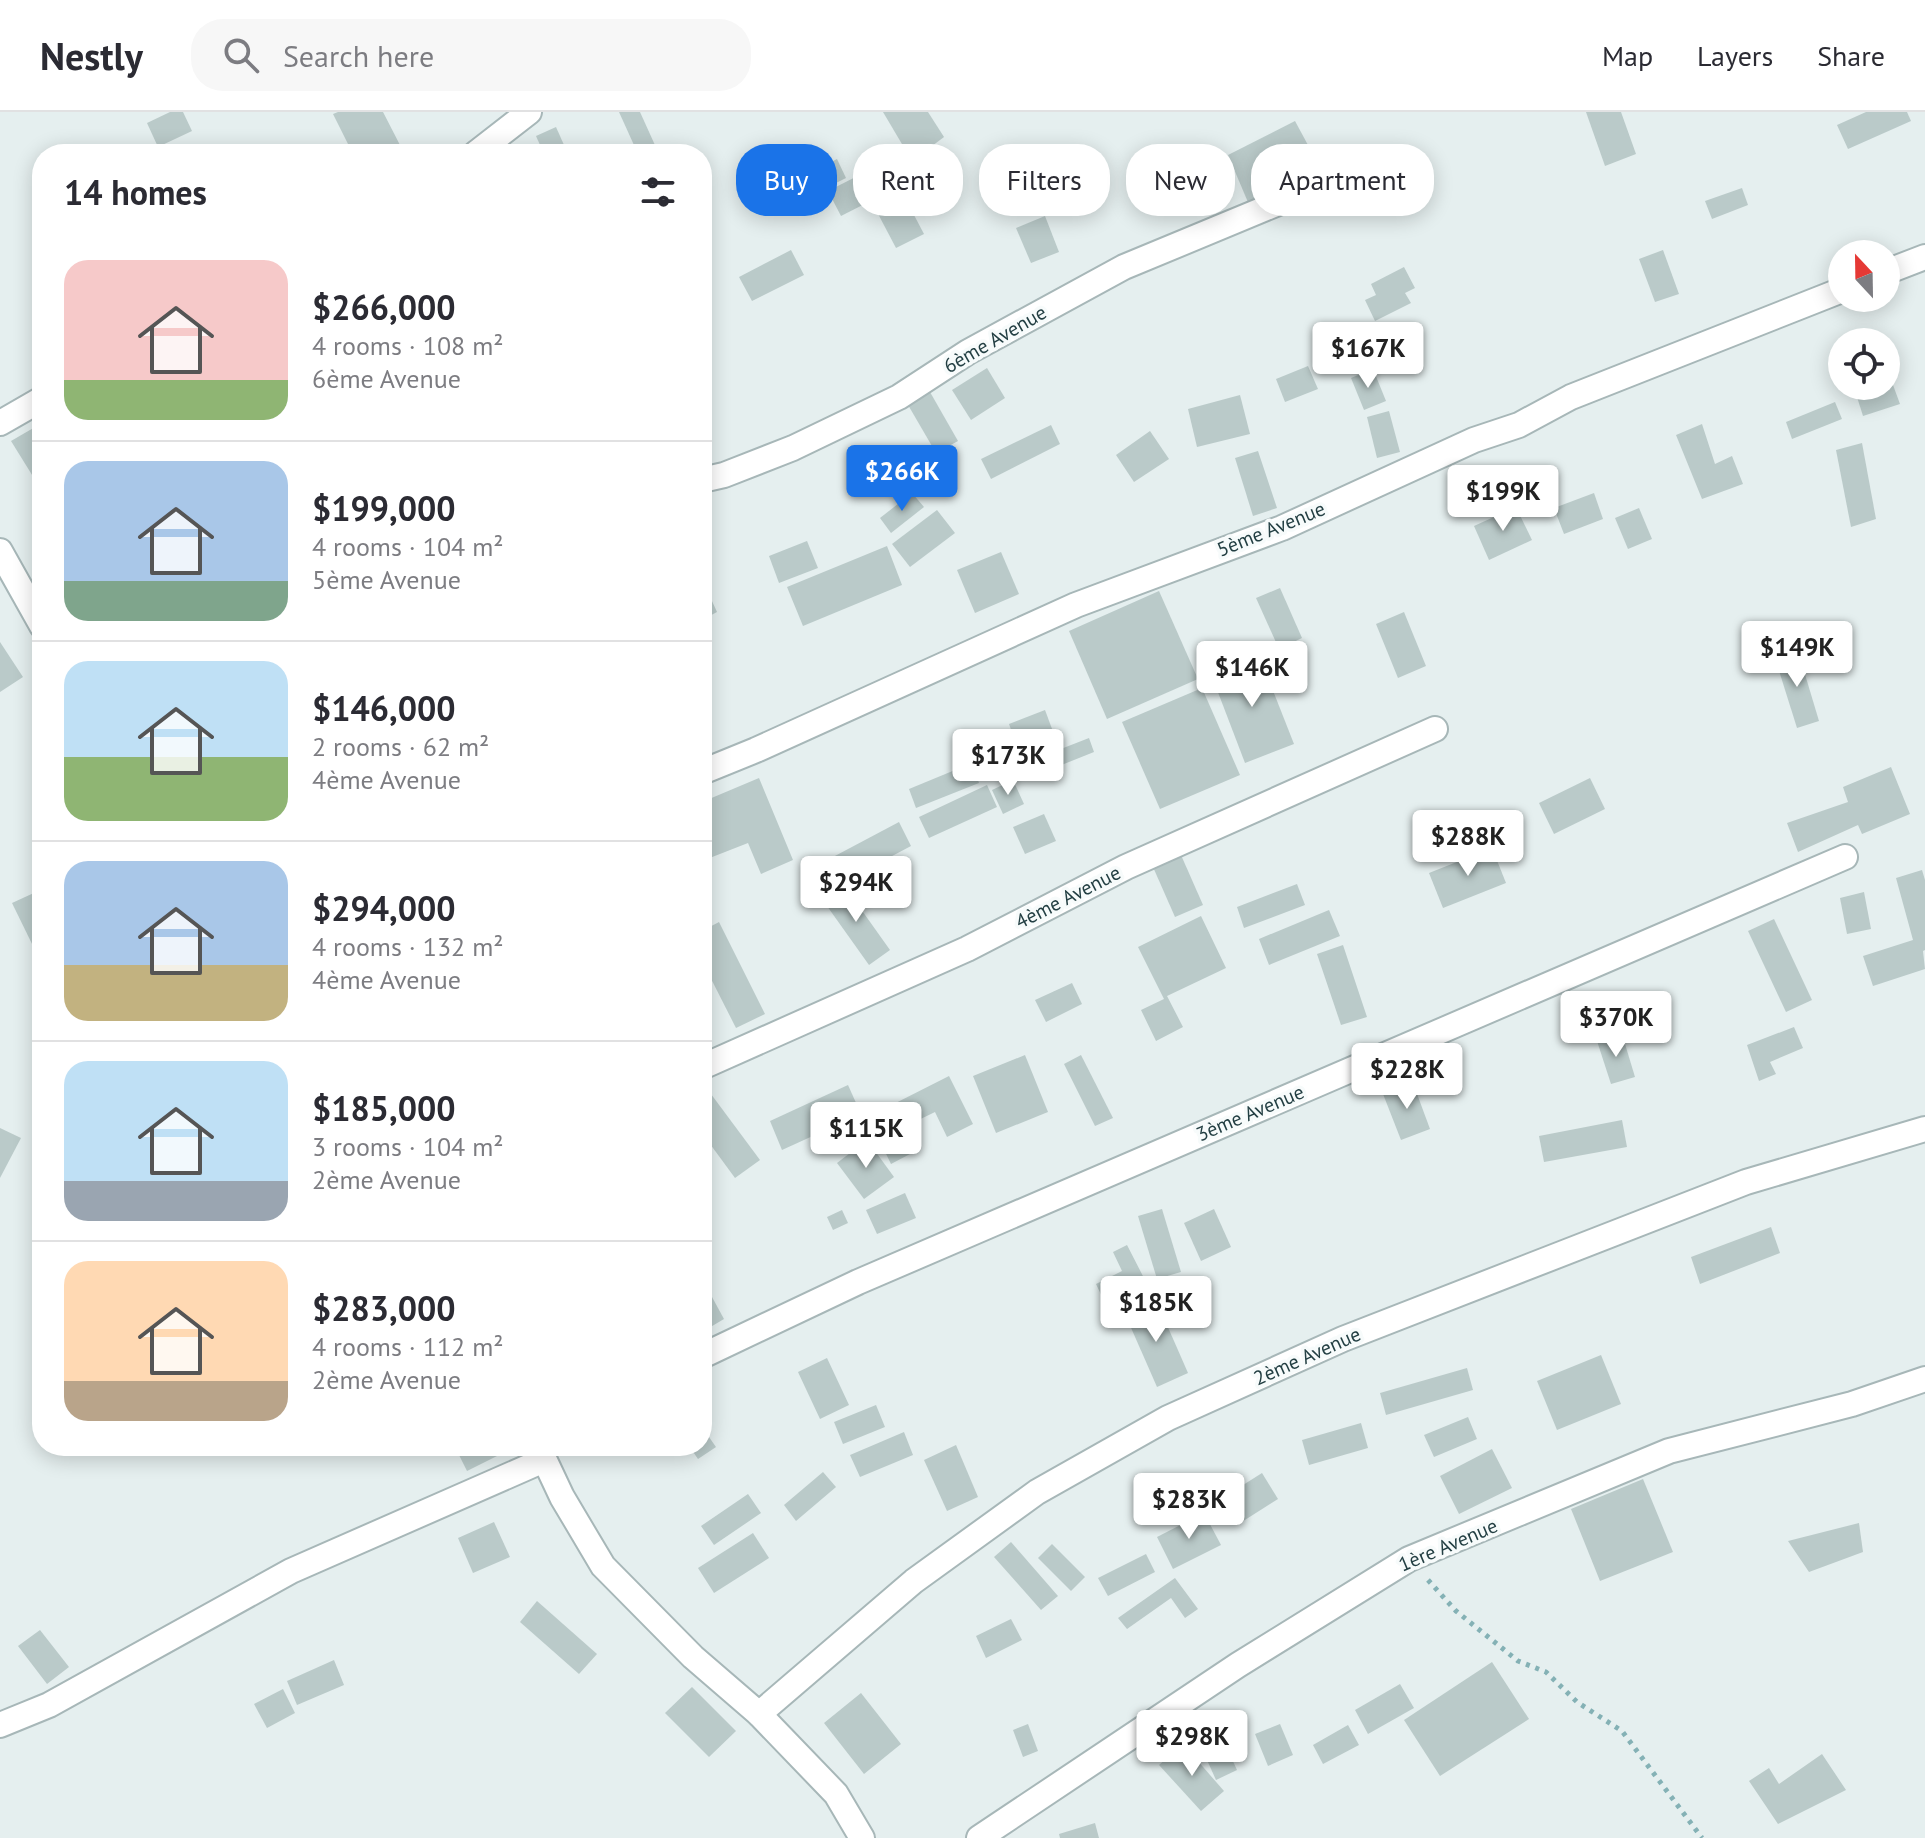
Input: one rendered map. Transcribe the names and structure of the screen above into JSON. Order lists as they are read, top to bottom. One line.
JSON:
{"streets":{"street":["6ème Avenue","5ème Avenue","4ème Avenue","3ème Avenue","2ème Avenue","1ère Avenue"]},"north":"top","page":{"header":"Nestly","search":"Search here","nav":["Map","Layers","Share"],"chip":["Buy","Rent","Filters","New","Apartment"],"heading":"14 homes","list":[{"name":"$266,000","note":"4 rooms · 108 m² · 6ème Avenue"},{"name":"$199,000","note":"4 rooms · 104 m² · 5ème Avenue"},{"name":"$146,000","note":"2 rooms · 62 m² · 4ème Avenue"},{"name":"$294,000","note":"4 rooms · 132 m² · 4ème Avenue"},{"name":"$185,000","note":"3 rooms · 104 m² · 2ème Avenue"},{"name":"$283,000","note":"4 rooms · 112 m² · 2ème Avenue"}],"price":["$167K","$266K","$199K","$149K","$146K","$173K","$288K","$294K","$370K","$228K","$115K","$185K","$283K","$298K"]}}
